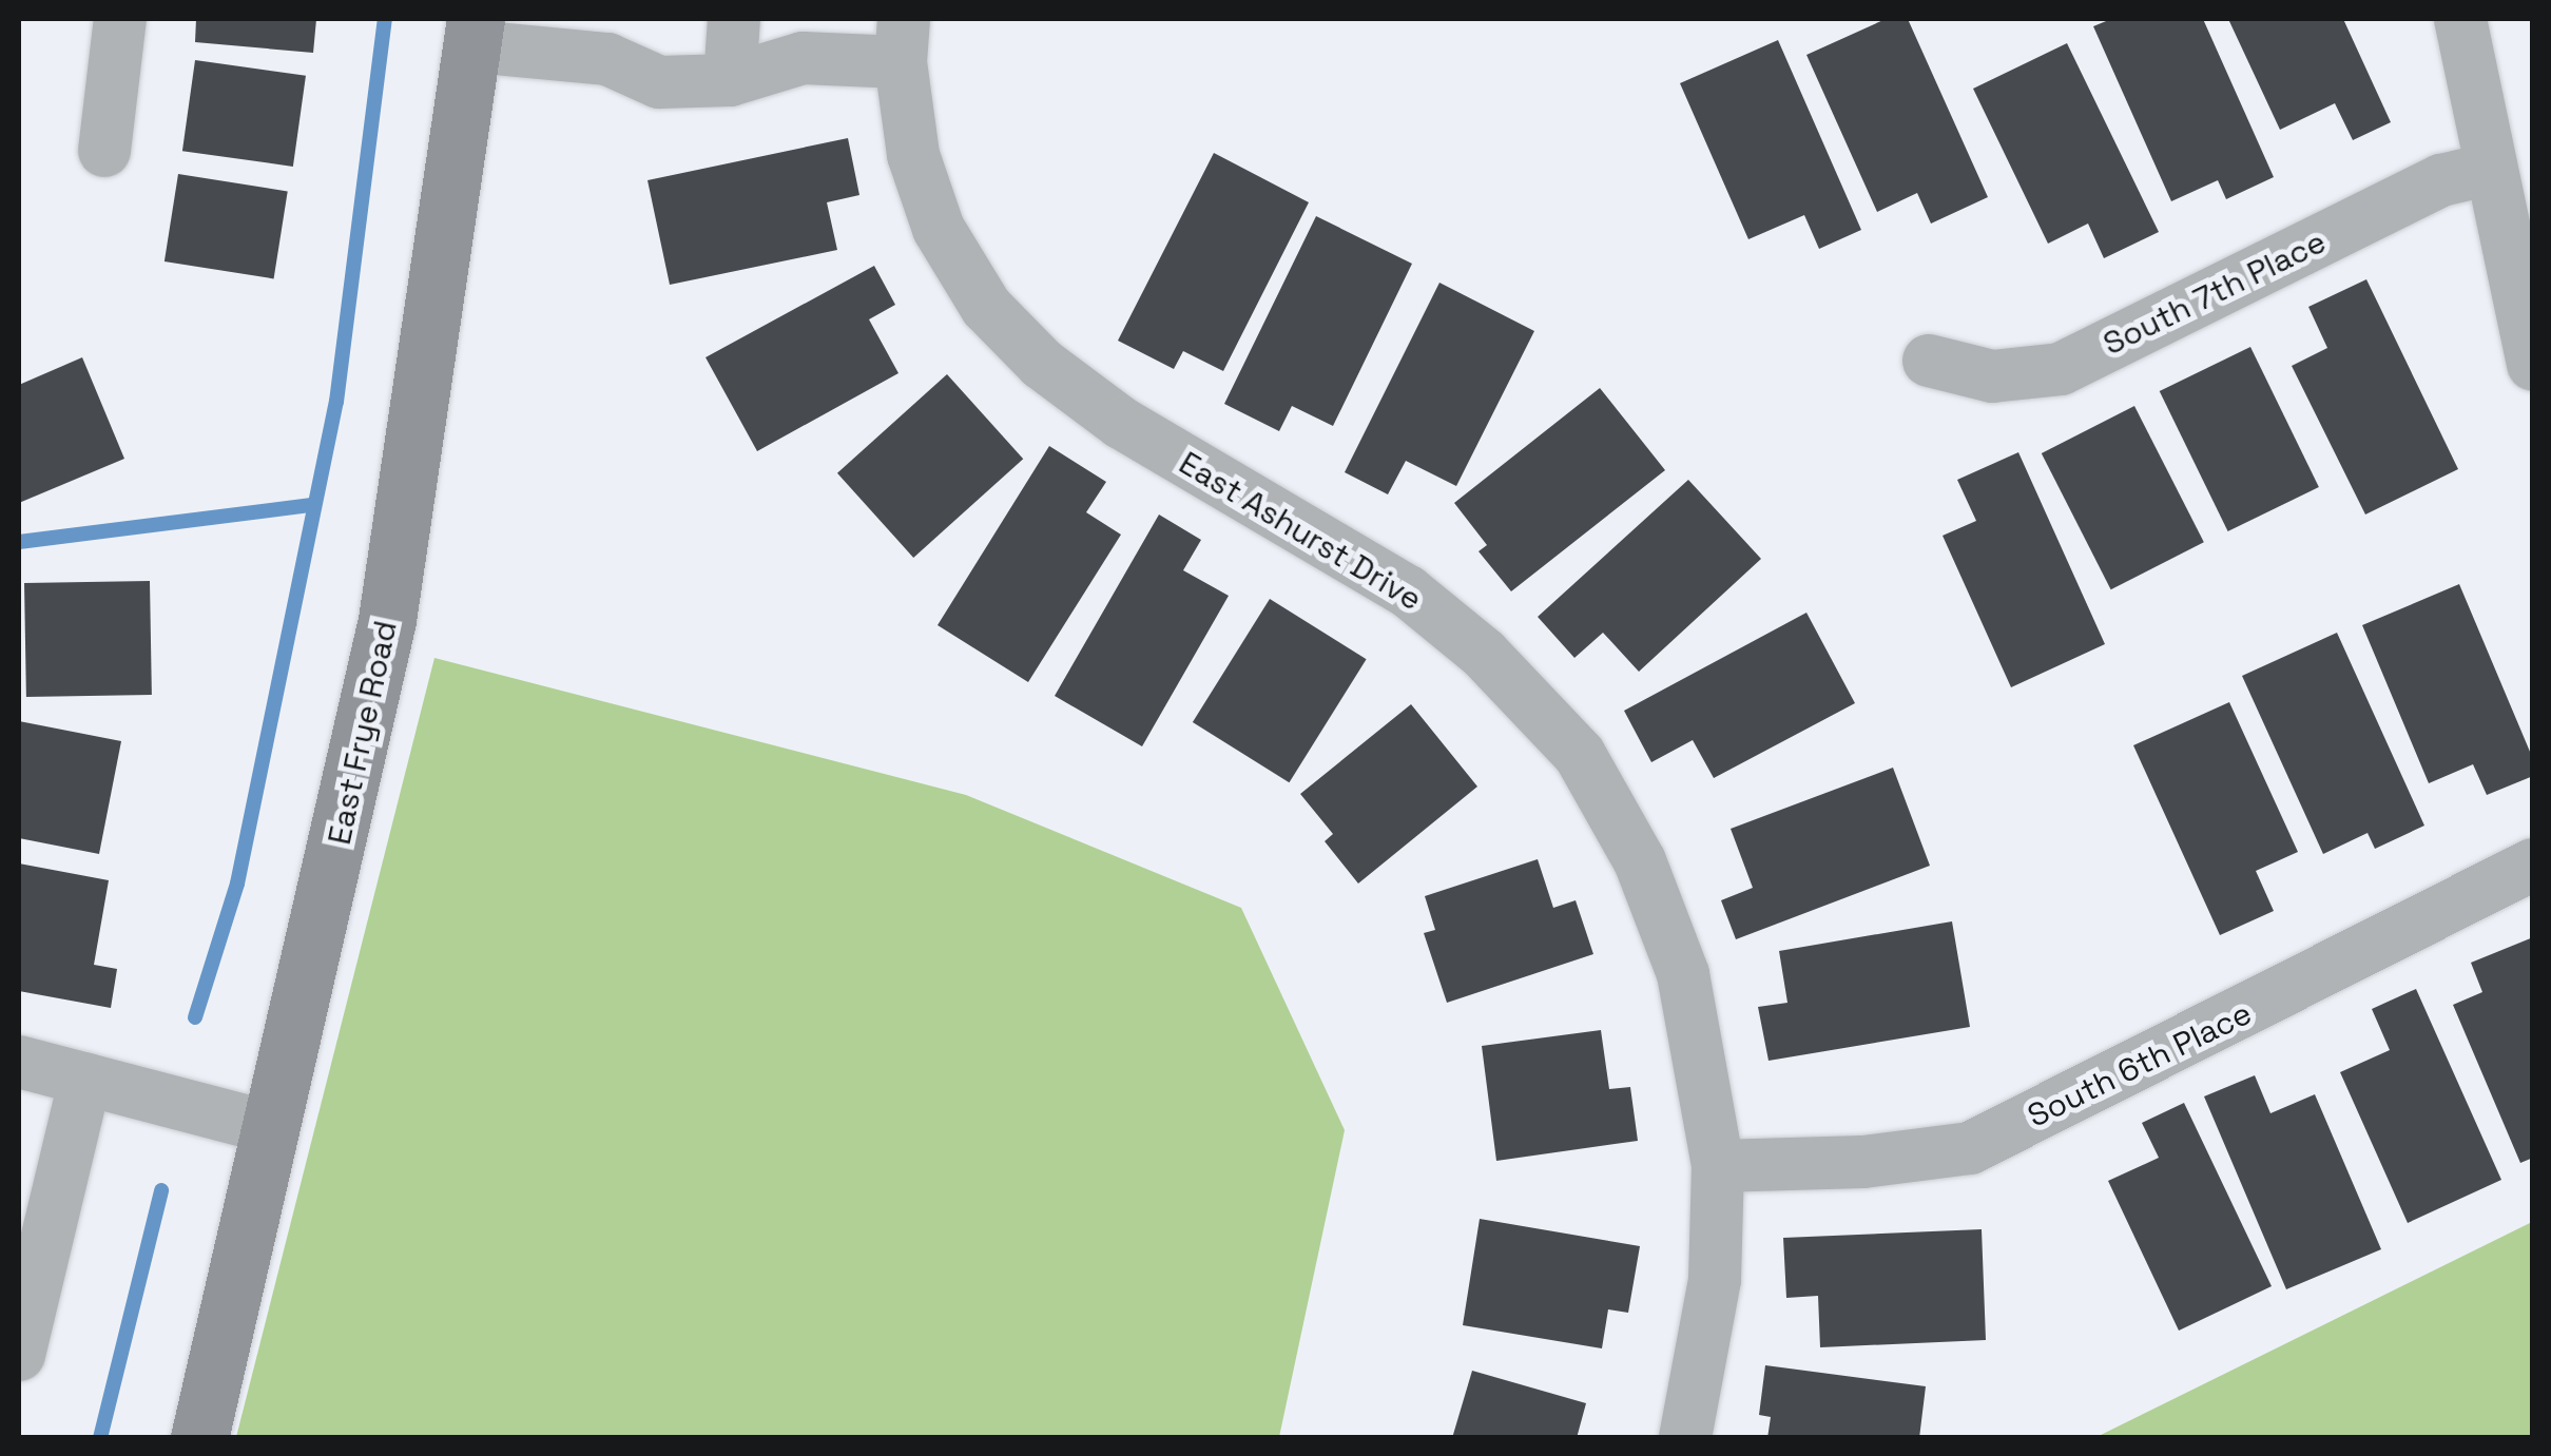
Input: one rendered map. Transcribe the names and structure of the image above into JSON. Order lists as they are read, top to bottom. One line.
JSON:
{"streets":{"street":["South 7th Place","East Ashurst Drive","East Frye Road","South 6th Place"]},"crossings":[["East Ashurst Drive","South 6th Place"]]}
